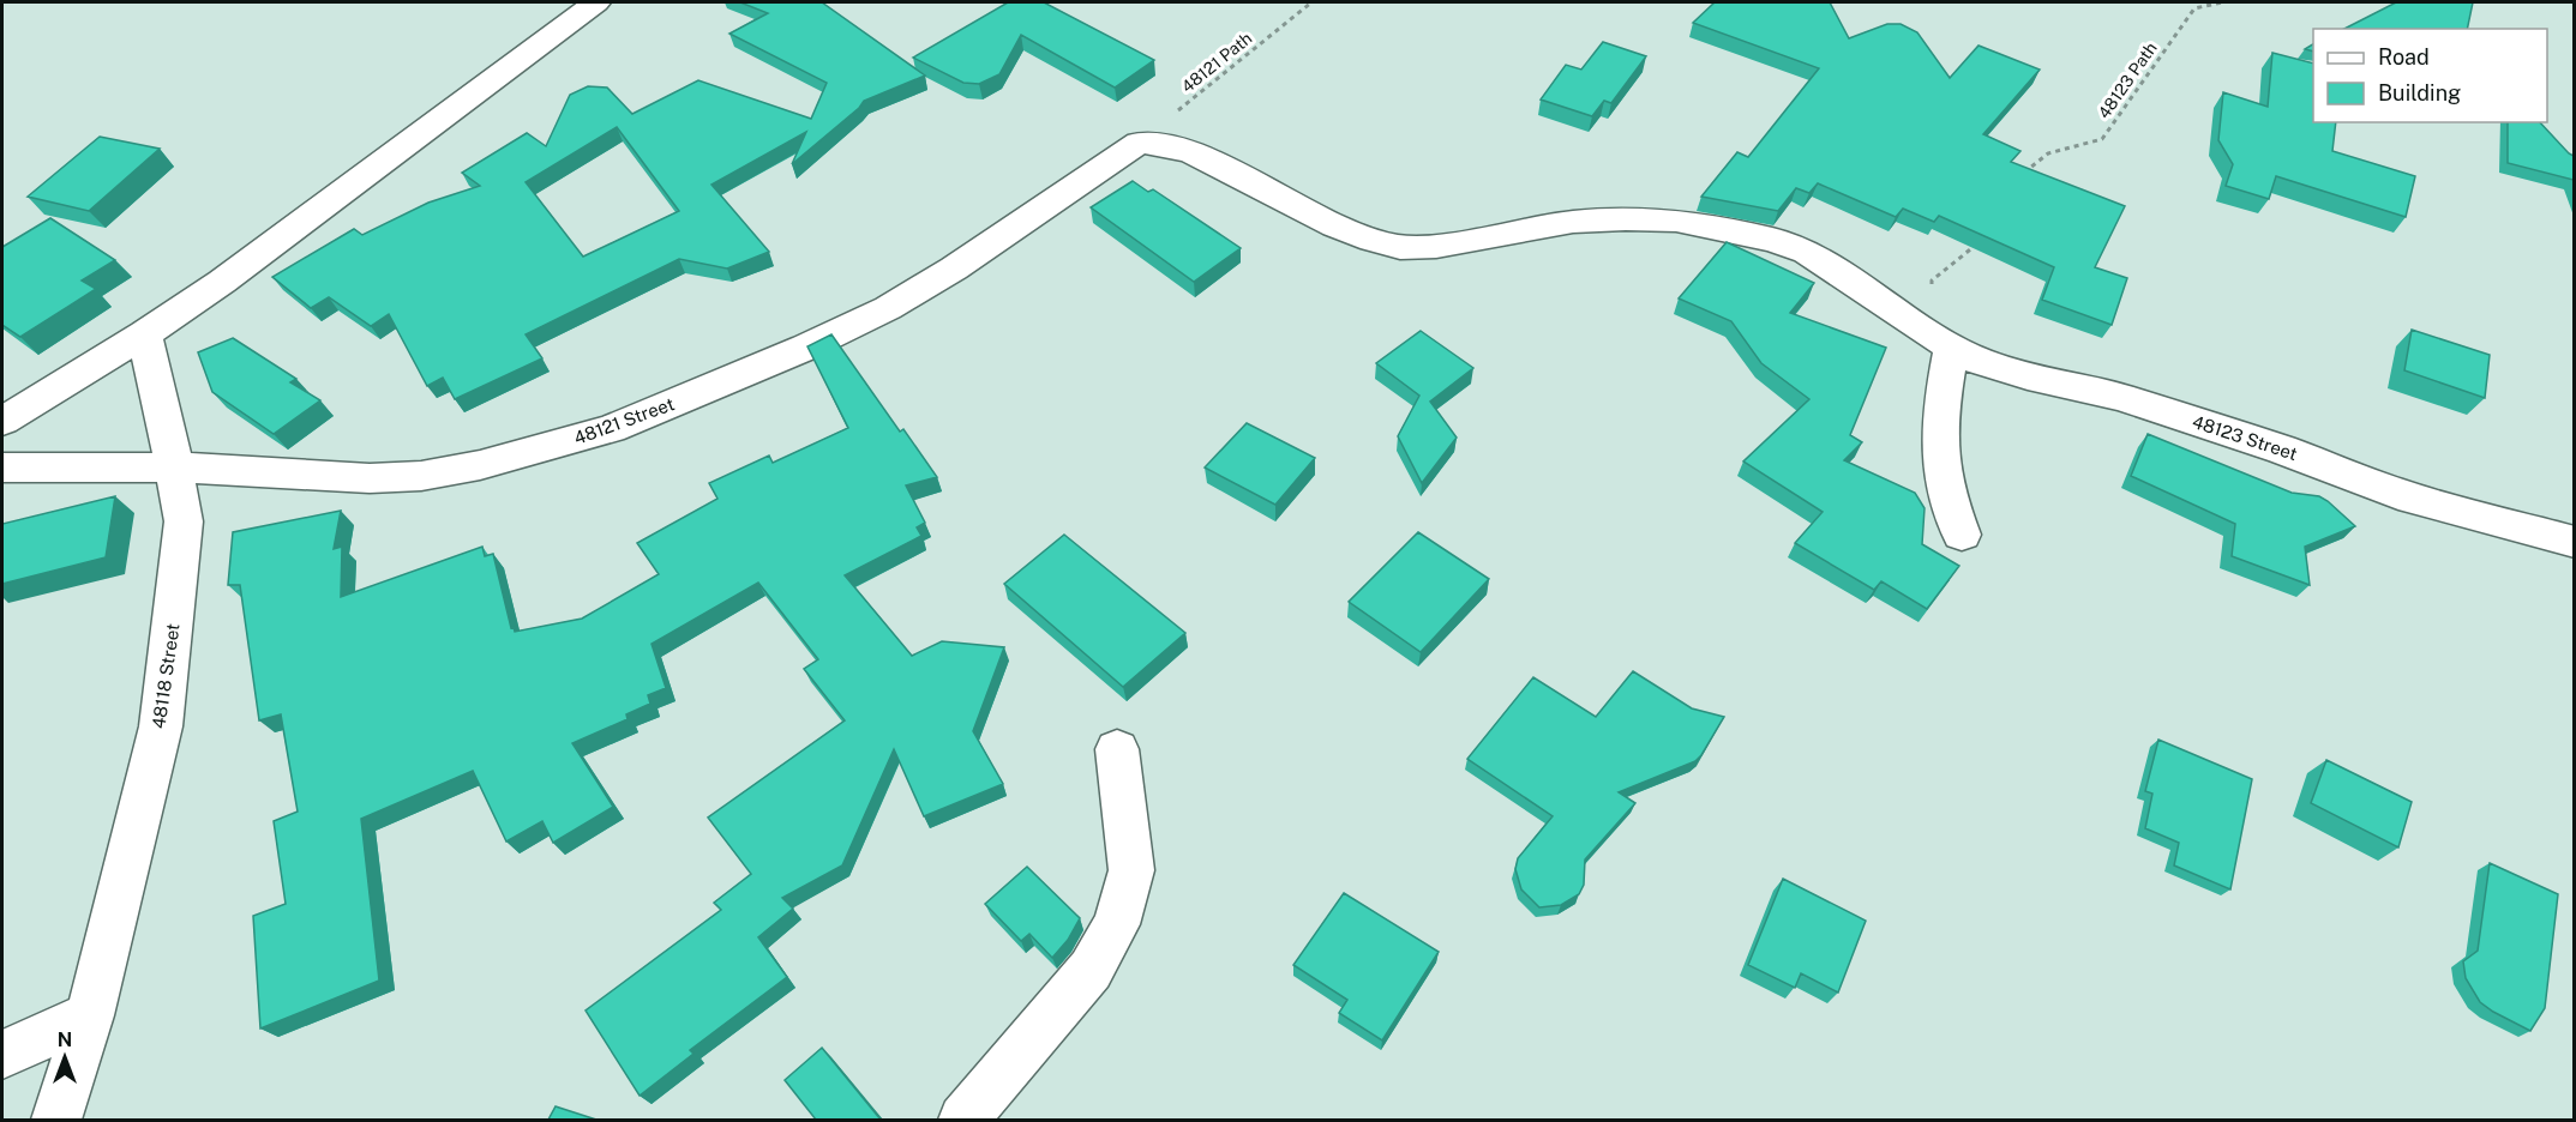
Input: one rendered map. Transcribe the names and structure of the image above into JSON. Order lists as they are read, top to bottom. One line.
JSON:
{"streets":{"street":["48121 Street","48123 Street","48118 Street"],"path":["48121 Path","48123 Path"]},"crossings":[["48121 Path","48121 Street"],["48121 Path","48123 Street"],["48121 Street","48123 Street"],["48121 Street","48118 Street"]],"legend":["Road","Building"],"north":"top"}
